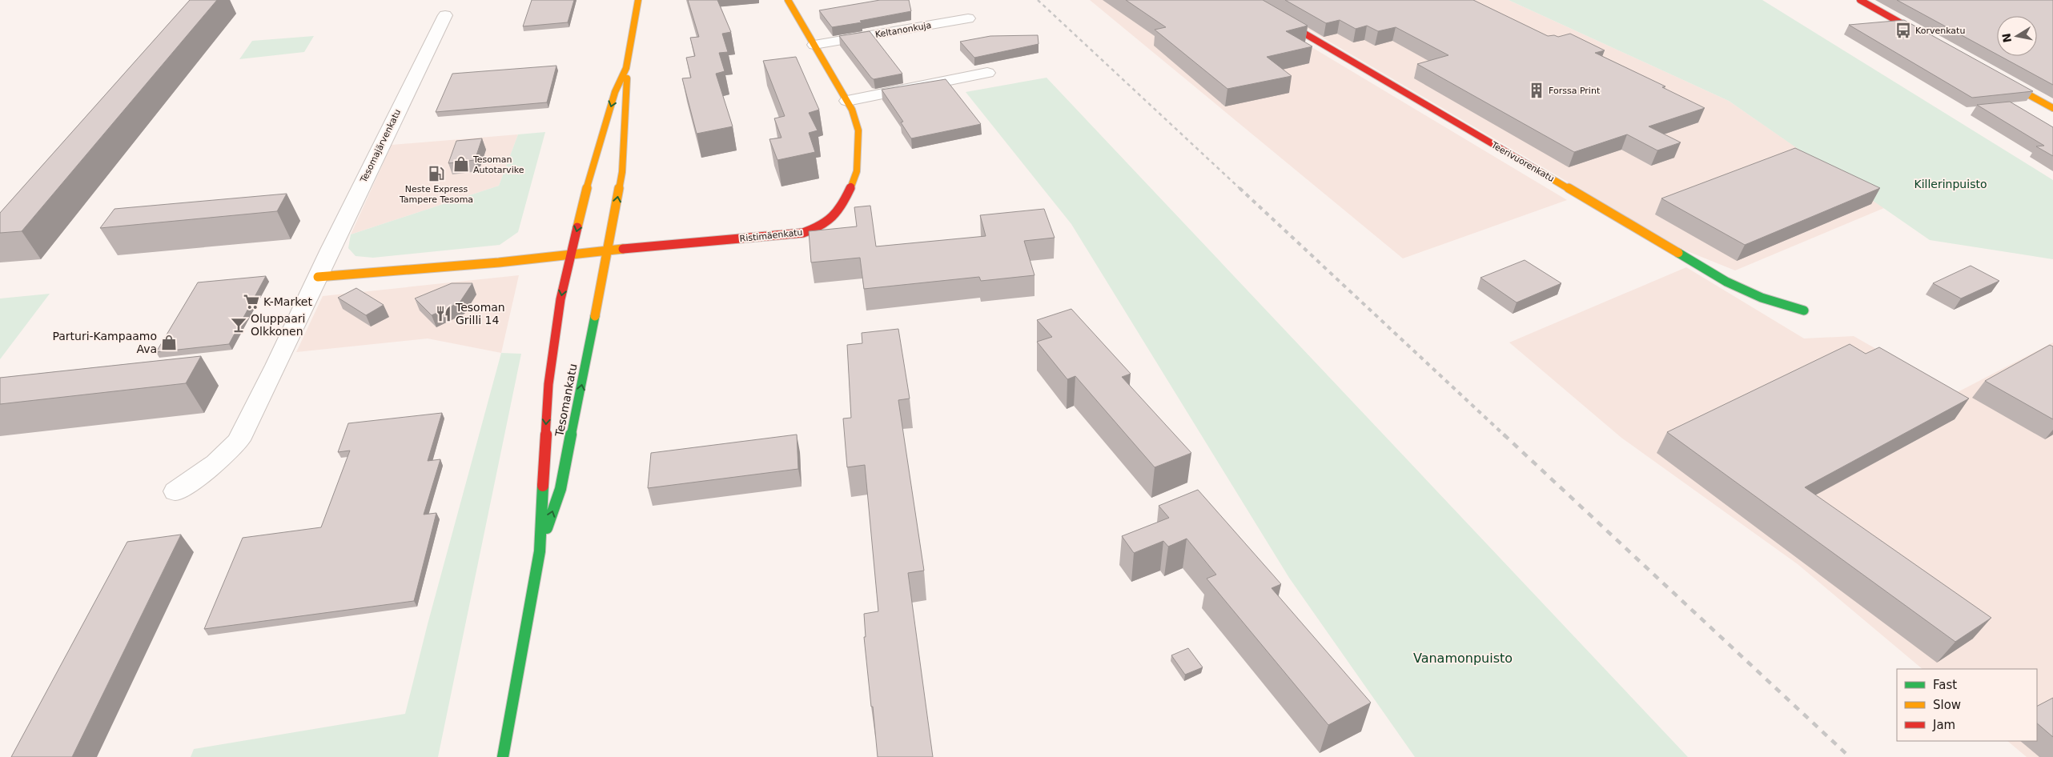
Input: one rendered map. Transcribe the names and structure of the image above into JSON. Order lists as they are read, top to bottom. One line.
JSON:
{"streets":{"street":["Keltanonkuja","Tesomajärvenkatu","Teerivuorenkatu","Ristimäenkatu","Tesomankatu"]},"crossings":[["Keltanonkuja","Ristimäenkatu"],["Ristimäenkatu","Tesomankatu"]],"parks":["Killerinpuisto","Vanamonpuisto"],"places":{"bus stop":["Korvenkatu"],"building":["Forssa Print"],"shop":["Tesoman Autotarvike","Parturi-Kampaamo Ava"],"fuel station":["Neste Express Tampere Tesoma"],"supermarket":["K-Market"],"restaurant":["Tesoman Grilli 14"],"bar":["Oluppaari Olkkonen"]},"legend":["Fast","Slow","Jam"],"north":"left"}
